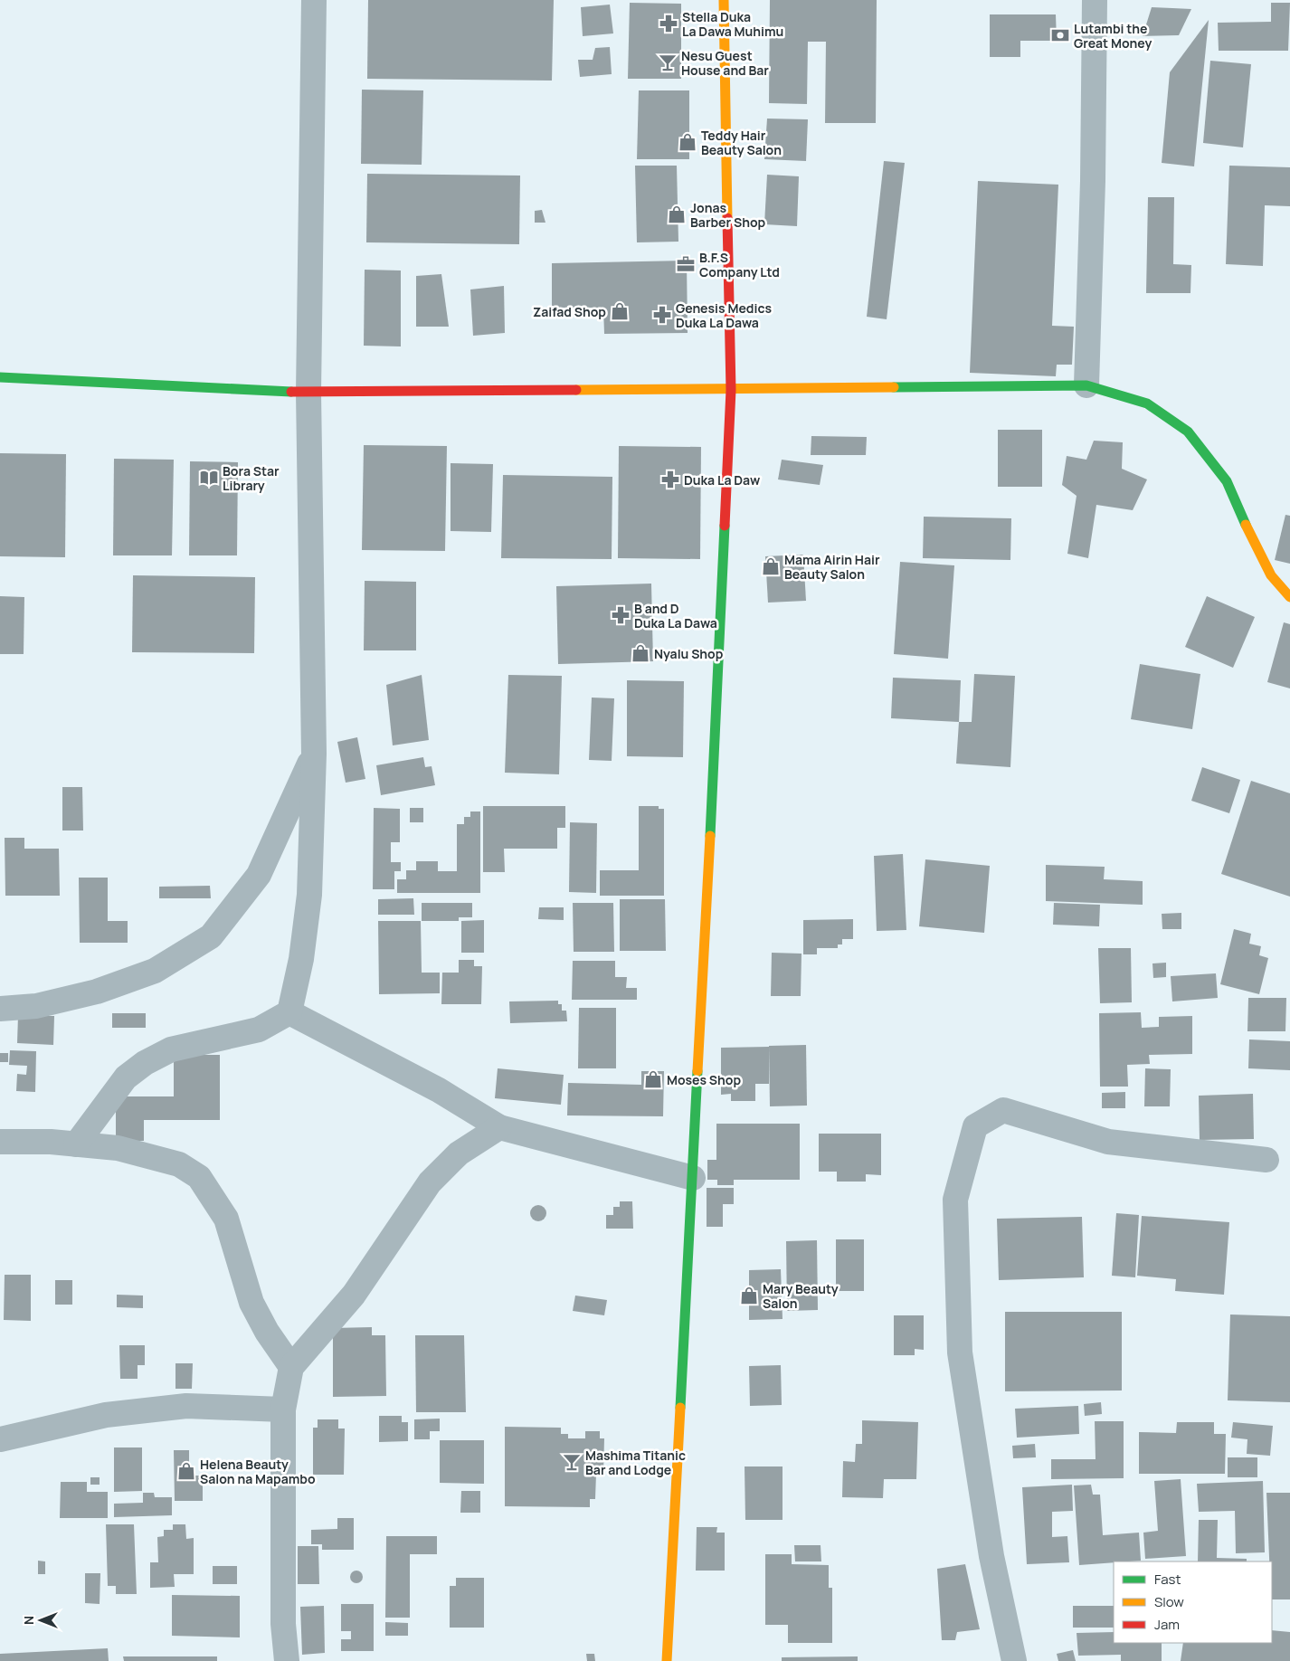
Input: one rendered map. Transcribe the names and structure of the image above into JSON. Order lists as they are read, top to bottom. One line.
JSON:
{"places":{"pharmacy":["Stella Duka La Dawa Muhimu","Genesis Medics Duka La Dawa","Duka La Daw","B and D Duka La Dawa"],"bank":["Lutambi the Great Money"],"bar":["Nesu Guest House and Bar","Mashima Titanic Bar and Lodge"],"shop":["Teddy Hair Beauty Salon","Jonas Barber Shop","Zaifad Shop","Mama Airin Hair Beauty Salon","Nyalu Shop","Moses Shop","Mary Beauty Salon","Helena Beauty Salon na Mapambo"],"office":["B.F.S Company Ltd"],"library":["Bora Star Library"]},"legend":["Fast","Slow","Jam"],"north":"left"}
